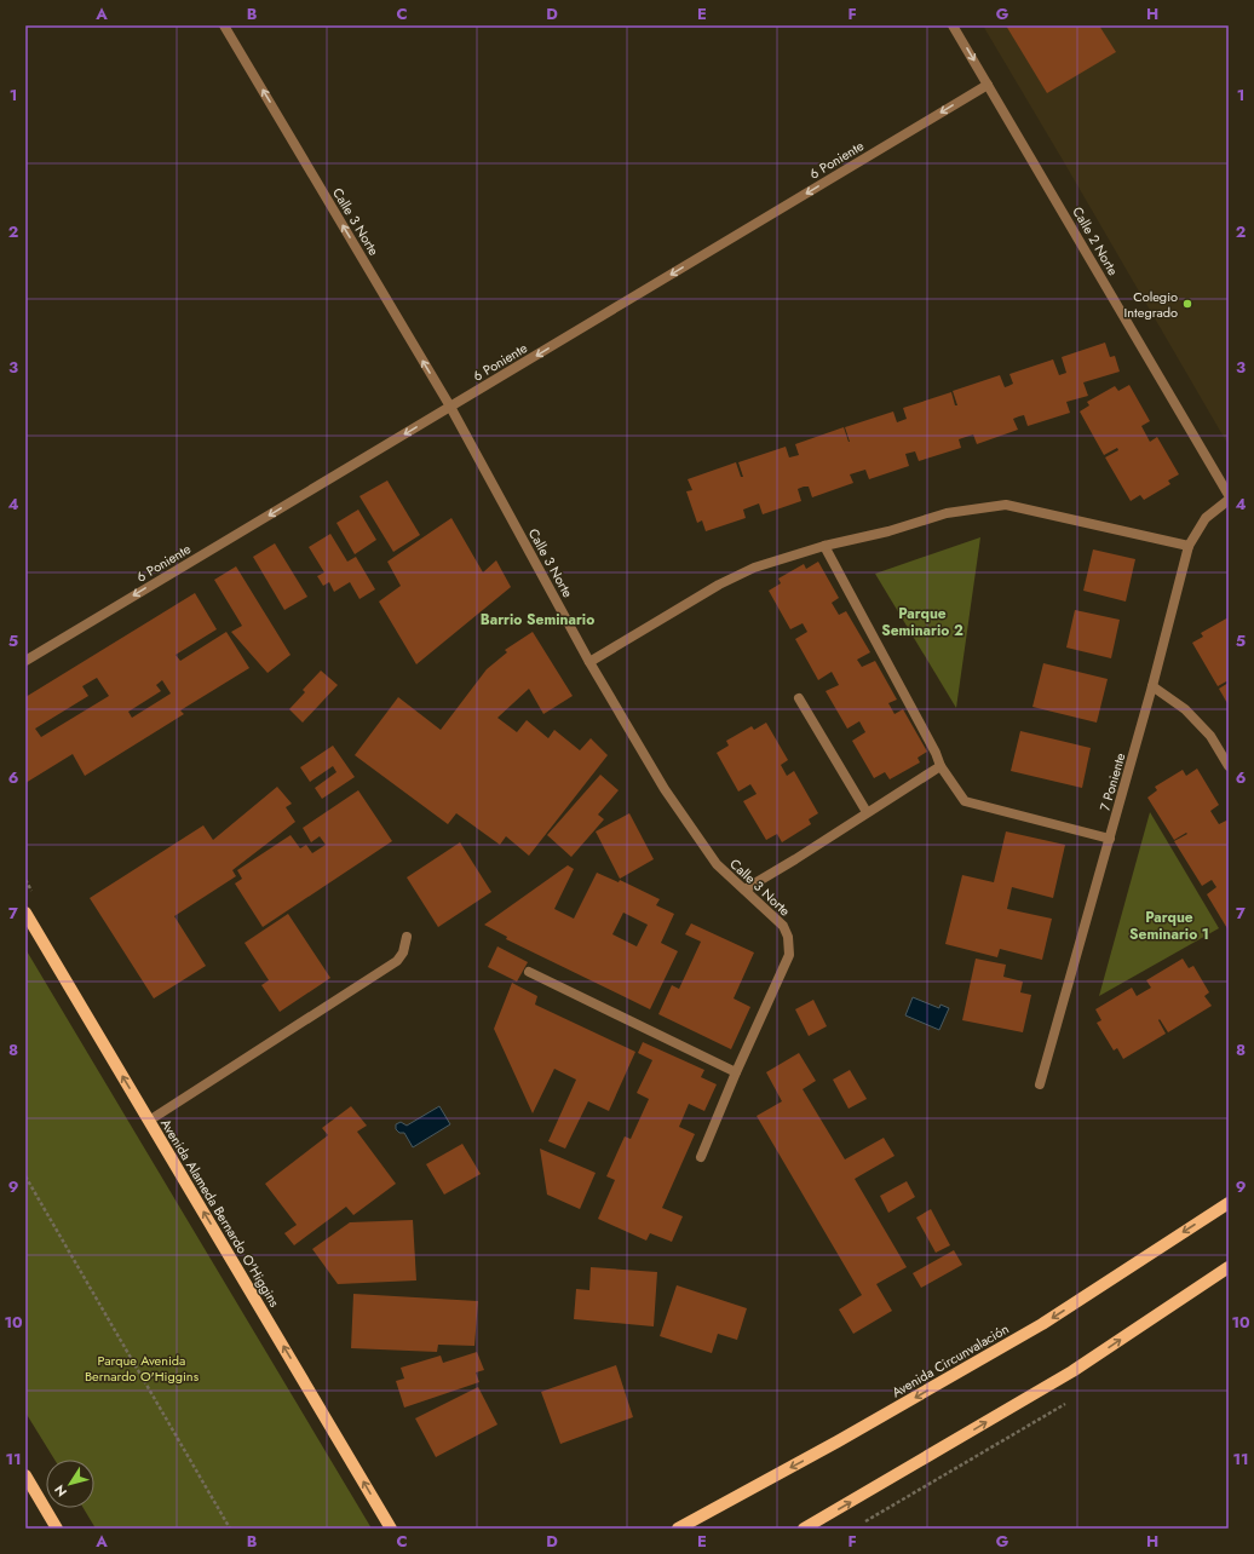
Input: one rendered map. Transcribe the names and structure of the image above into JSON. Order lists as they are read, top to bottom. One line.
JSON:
{"streets":{"main road":["Avenida Alameda Bernardo O'Higgins","Avenida Circunvalación"],"street":["6 Poniente","Calle 3 Norte","Calle 2 Norte","7 Poniente"]},"crossings":[["6 Poniente","Calle 3 Norte"],["6 Poniente","Calle 2 Norte"]],"one_way":["6 Poniente","Avenida Alameda Bernardo O'Higgins"],"districts":["Parque Seminario 2","Barrio Seminario","Parque Seminario 1"],"parks":["Parque Avenida Bernardo O'Higgins"],"places":["Colegio Integrado"],"north":"bottom left","grid":{"columns":["A","B","C","D","E","F","G","H"],"rows":["1","2","3","4","5","6","7","8","9","10","11"]}}
